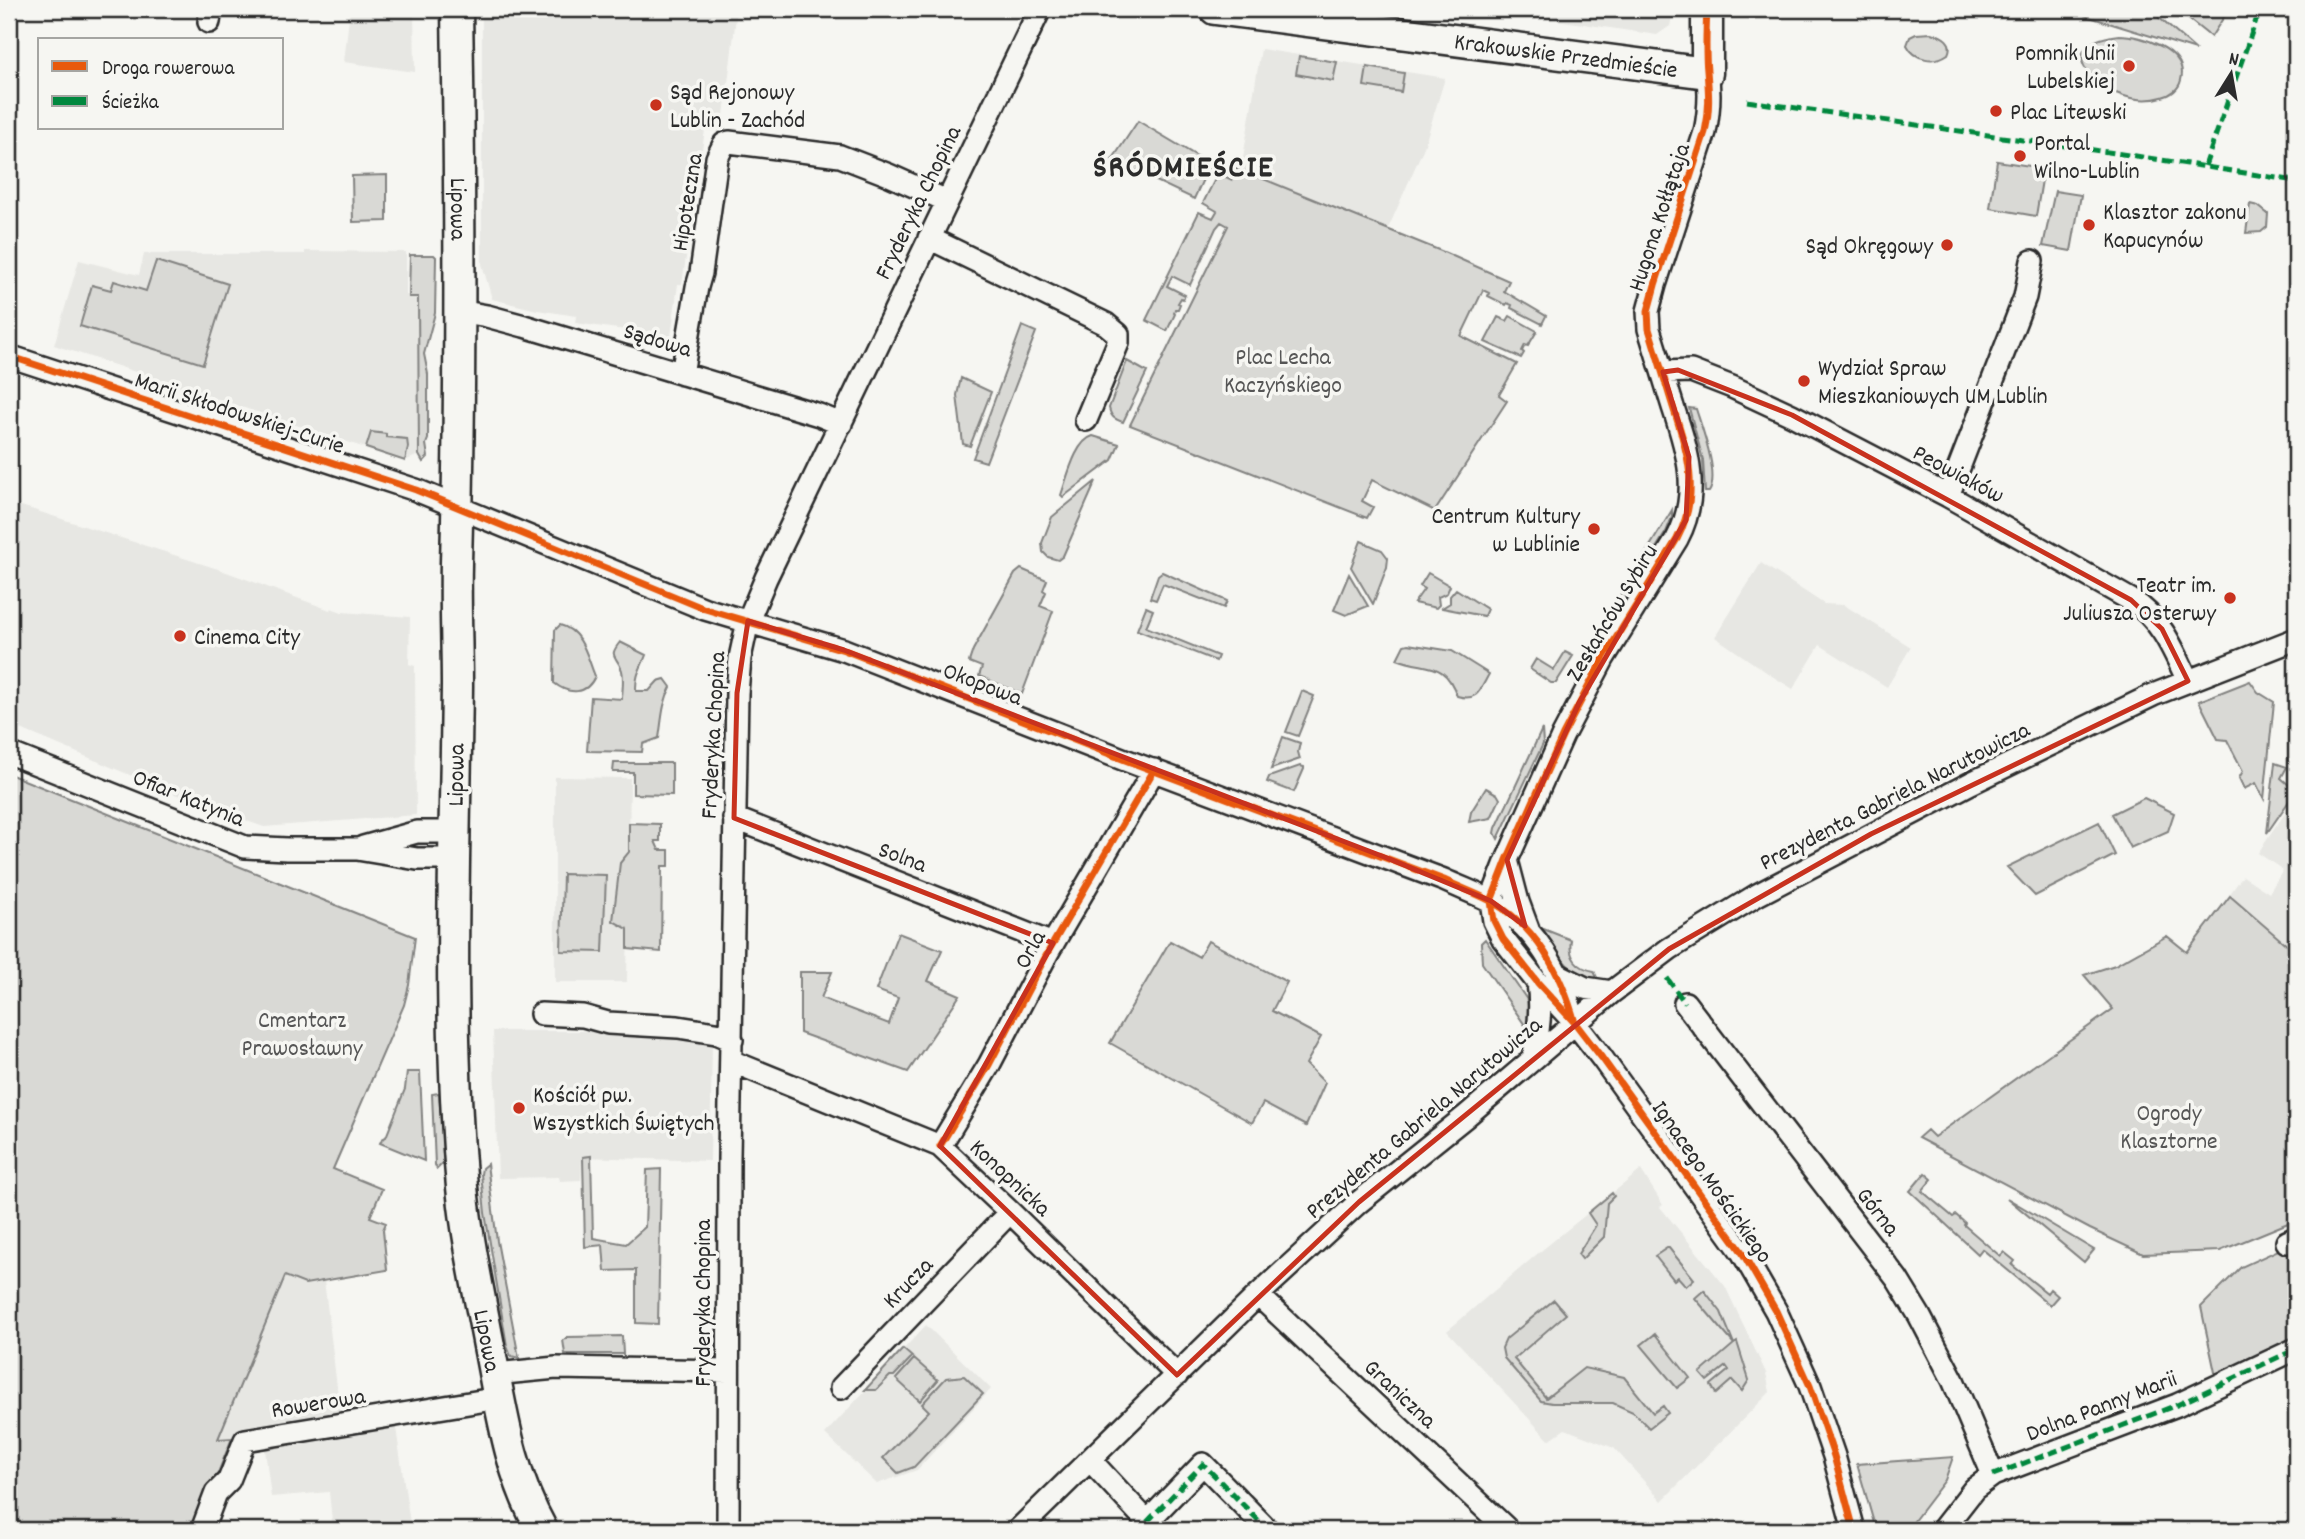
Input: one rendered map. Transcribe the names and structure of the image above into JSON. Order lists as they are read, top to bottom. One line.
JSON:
{"streets":{"street":["Krakowskie Przedmieście","Hipoteczna","Fryderyka Chopina","Lipowa","Hugona Kołłątaja","Sądowa","Marii Skłodowskiej-Curie","Peowiaków","Zesłańców Sybiru","Okopowa","Prezydenta Gabriela Narutowicza","Ofiar Katynia","Solna","Orla","Konopnicka","Ignacego Mościckiego","Górna","Krucza","Graniczna","Rowerowa","Dolna Panny Marii"]},"crossings":[["Krakowskie Przedmieście","Hugona Kołłątaja"],["Hipoteczna","Fryderyka Chopina"],["Hipoteczna","Sądowa"],["Fryderyka Chopina","Sądowa"],["Fryderyka Chopina","Okopowa"],["Fryderyka Chopina","Solna"],["Fryderyka Chopina","Konopnicka"],["Lipowa","Sądowa"],["Lipowa","Marii Skłodowskiej-Curie"],["Lipowa","Okopowa"],["Lipowa","Ofiar Katynia"],["Lipowa","Rowerowa"],["Hugona Kołłątaja","Peowiaków"],["Hugona Kołłątaja","Zesłańców Sybiru"],["Marii Skłodowskiej-Curie","Okopowa"],["Peowiaków","Zesłańców Sybiru"],["Peowiaków","Prezydenta Gabriela Narutowicza"],["Zesłańców Sybiru","Okopowa"],["Okopowa","Prezydenta Gabriela Narutowicza"],["Okopowa","Orla"],["Okopowa","Ignacego Mościckiego"],["Prezydenta Gabriela Narutowicza","Konopnicka"],["Prezydenta Gabriela Narutowicza","Ignacego Mościckiego"],["Prezydenta Gabriela Narutowicza","Graniczna"],["Solna","Orla"],["Orla","Konopnicka"],["Konopnicka","Krucza"],["Górna","Dolna Panny Marii"]],"districts":["ŚRÓDMIEŚCIE"],"parks":["Plac Lecha Kaczyńskiego","Cmentarz Prawosławny","Ogrody Klasztorne"],"places":["Pomnik Unii Lubelskiej","Sąd Rejonowy Lublin - Zachód","Plac Litewski","Portal Wilno-Lublin","Klasztor zakonu Kapucynów","Sąd Okręgowy","Wydział Spraw Mieszkaniowych UM Lublin","Centrum Kultury w Lublinie","Teatr im. Juliusza Osterwy","Cinema City","Kościół pw. Wszystkich Świętych"],"legend":["Droga rowerowa","Ścieżka"],"north":"top"}
